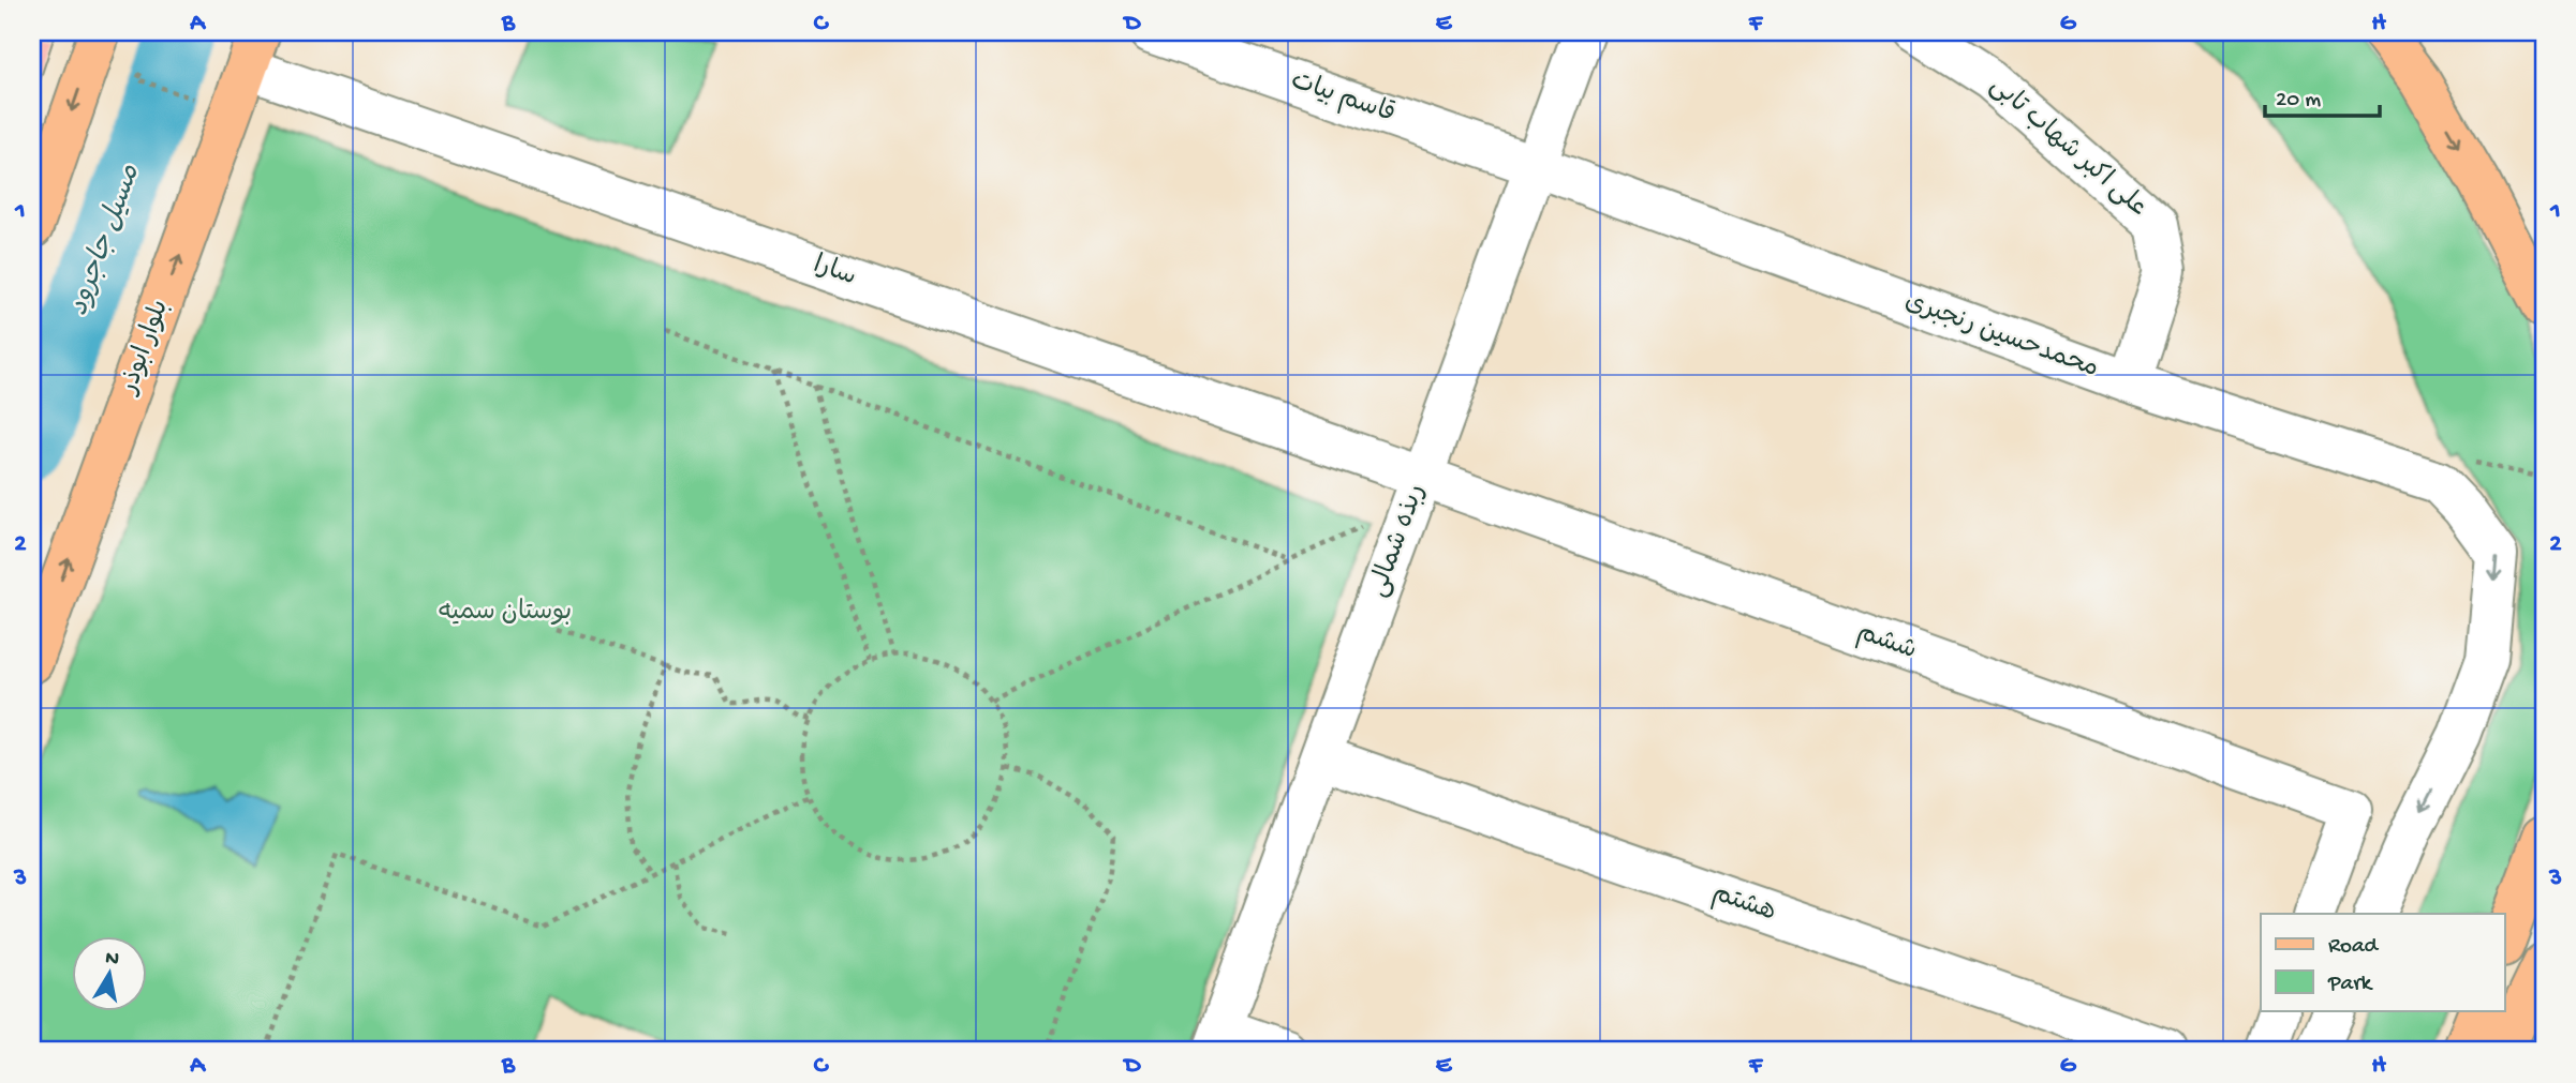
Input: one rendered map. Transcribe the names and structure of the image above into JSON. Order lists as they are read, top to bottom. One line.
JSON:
{"streets":{"main road":["بلوار ابوذر"],"street":["قاسم بیات","علی اکبر شهاب تابی","سارا","محمدحسین رنجبری","ربذه شمالی","ششم","هشتم"]},"crossings":[["قاسم بیات","محمدحسین رنجبری"],["قاسم بیات","ربذه شمالی"],["علی اکبر شهاب تابی","محمدحسین رنجبری"],["سارا","بلوار ابوذر"],["سارا","ربذه شمالی"],["سارا","ششم"],["محمدحسین رنجبری","ربذه شمالی"],["ربذه شمالی","ششم"],["ربذه شمالی","هشتم"]],"water":["مسیل جاجرود"],"parks":["بوستان سمیه"],"legend":["Road","Park"],"scale_bar":"20 m","north":"top","grid":{"columns":["A","B","C","D","E","F","G","H"],"rows":["1","2","3"]}}
